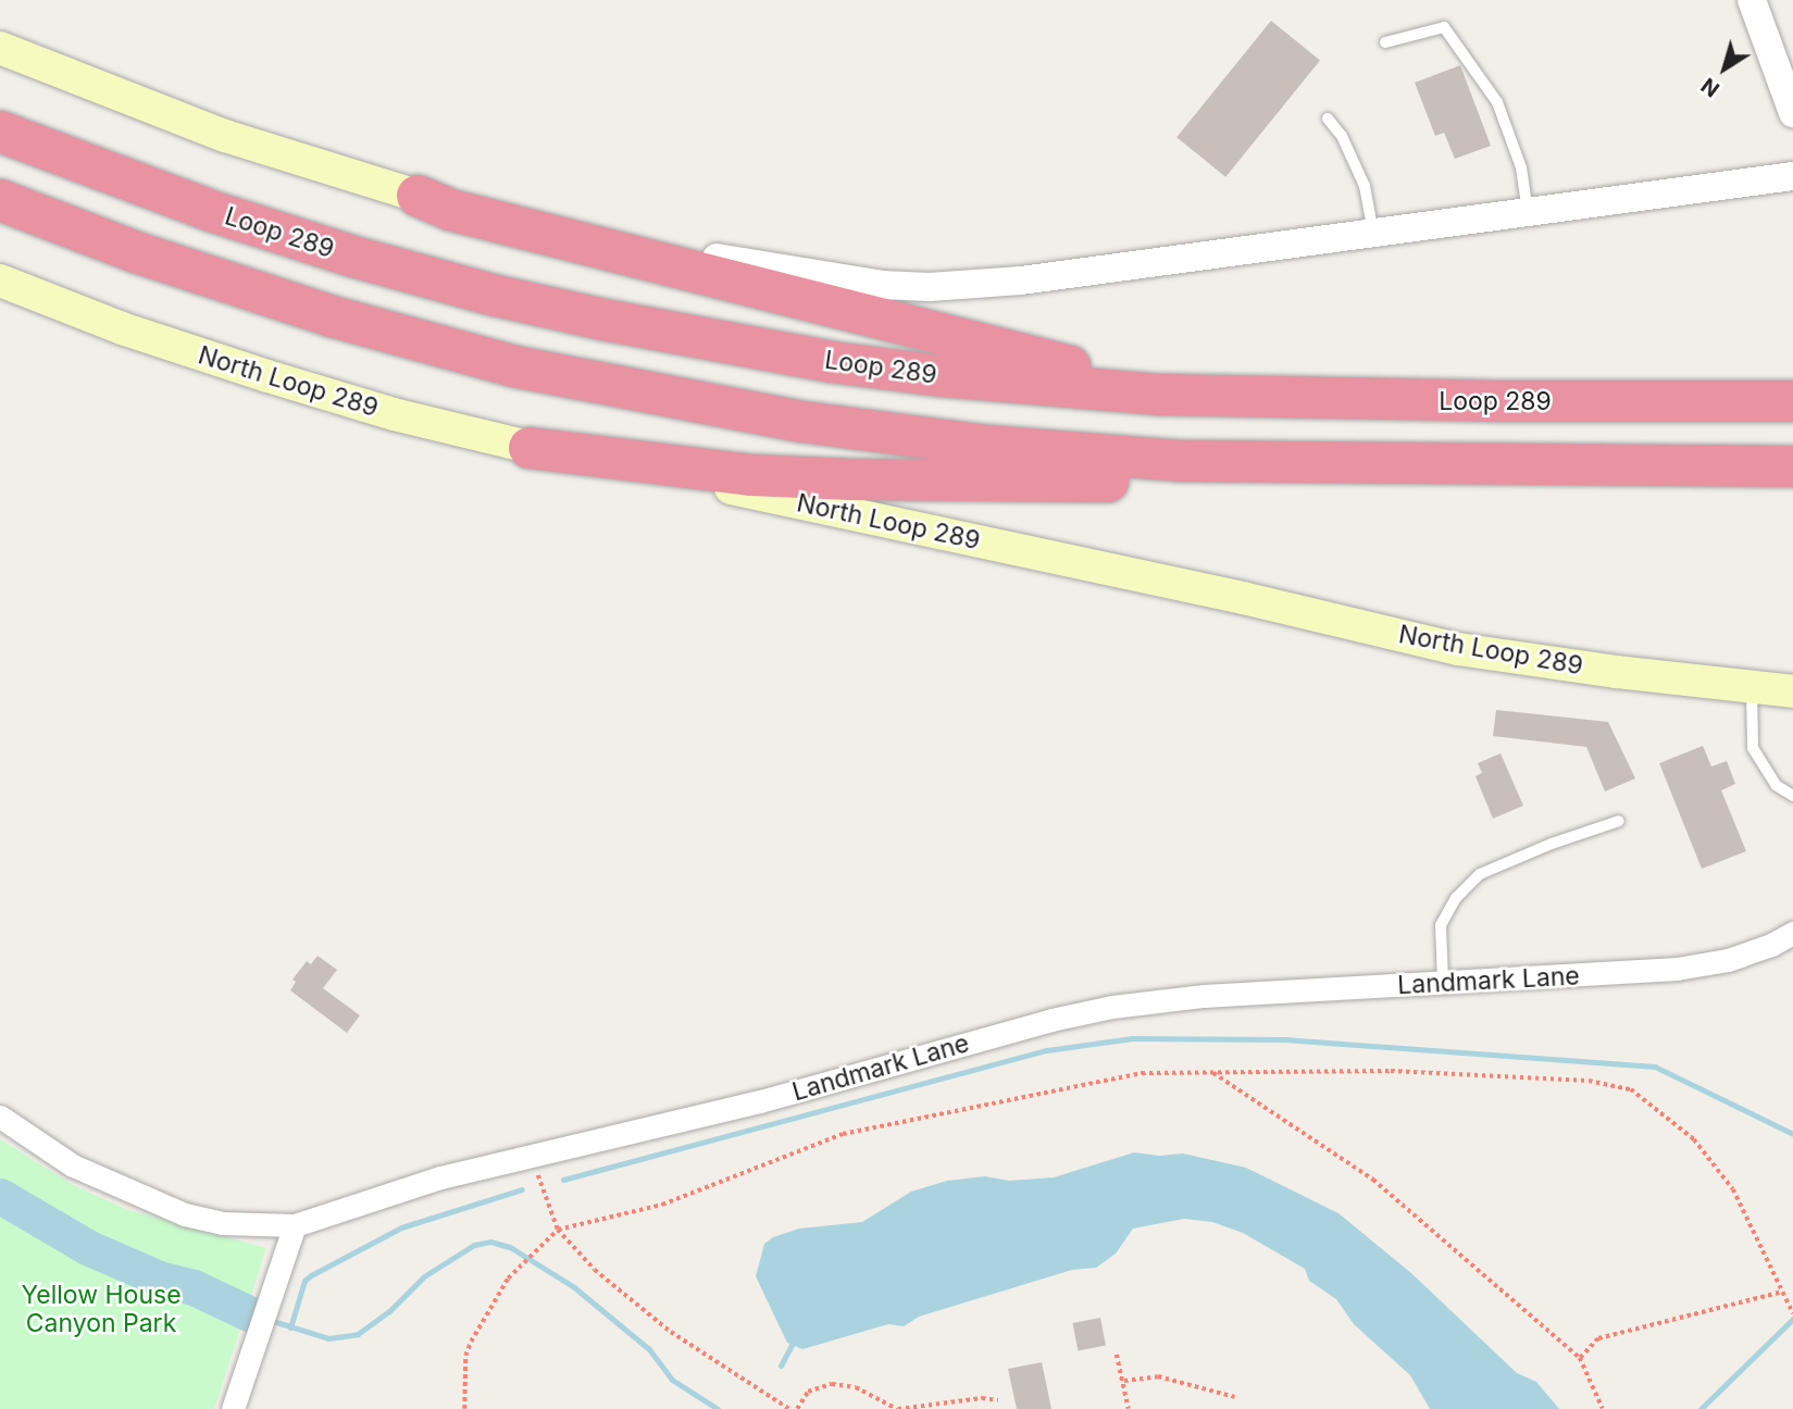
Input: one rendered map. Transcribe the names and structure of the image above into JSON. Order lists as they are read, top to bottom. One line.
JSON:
{"streets":{"highway":["Loop 289"],"main road":["North Loop 289"],"street":["Landmark Lane"]},"parks":["Yellow House Canyon Park"],"north":"bottom left"}
